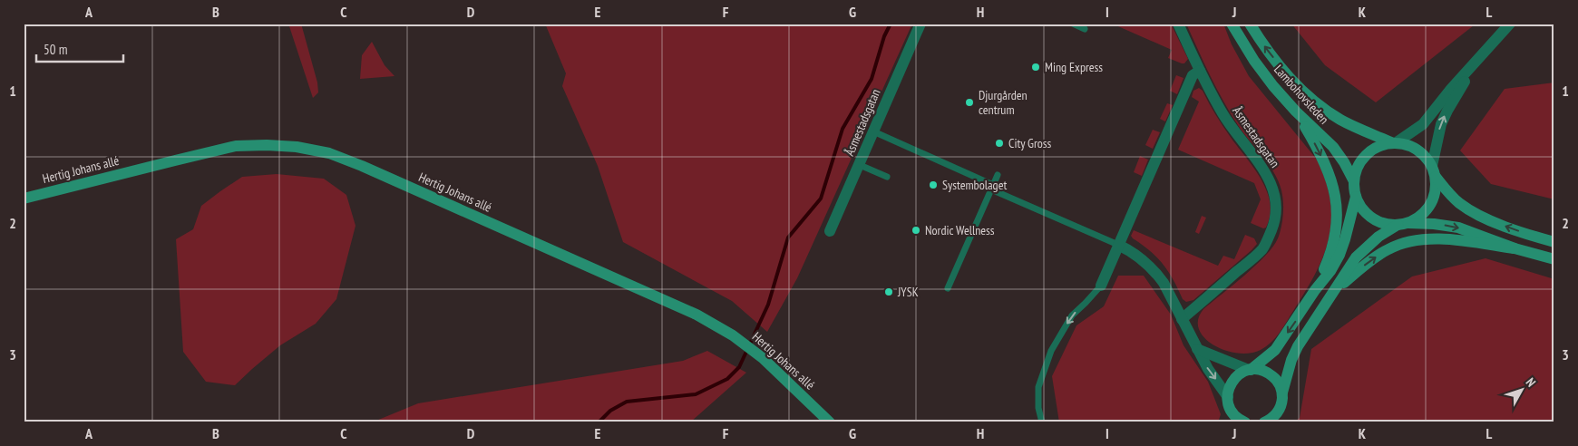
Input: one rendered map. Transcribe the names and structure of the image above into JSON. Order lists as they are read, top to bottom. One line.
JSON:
{"streets":{"street":["Lambohovsleden","Åsmestadsgatan","Hertig Johans allé"]},"places":["Ming Express","Djurgården centrum","City Gross","Systembolaget","Nordic Wellness","JYSK"],"scale_bar":"50 m","north":"top right","grid":{"columns":["A","B","C","D","E","F","G","H","I","J","K","L"],"rows":["1","2","3"]}}
